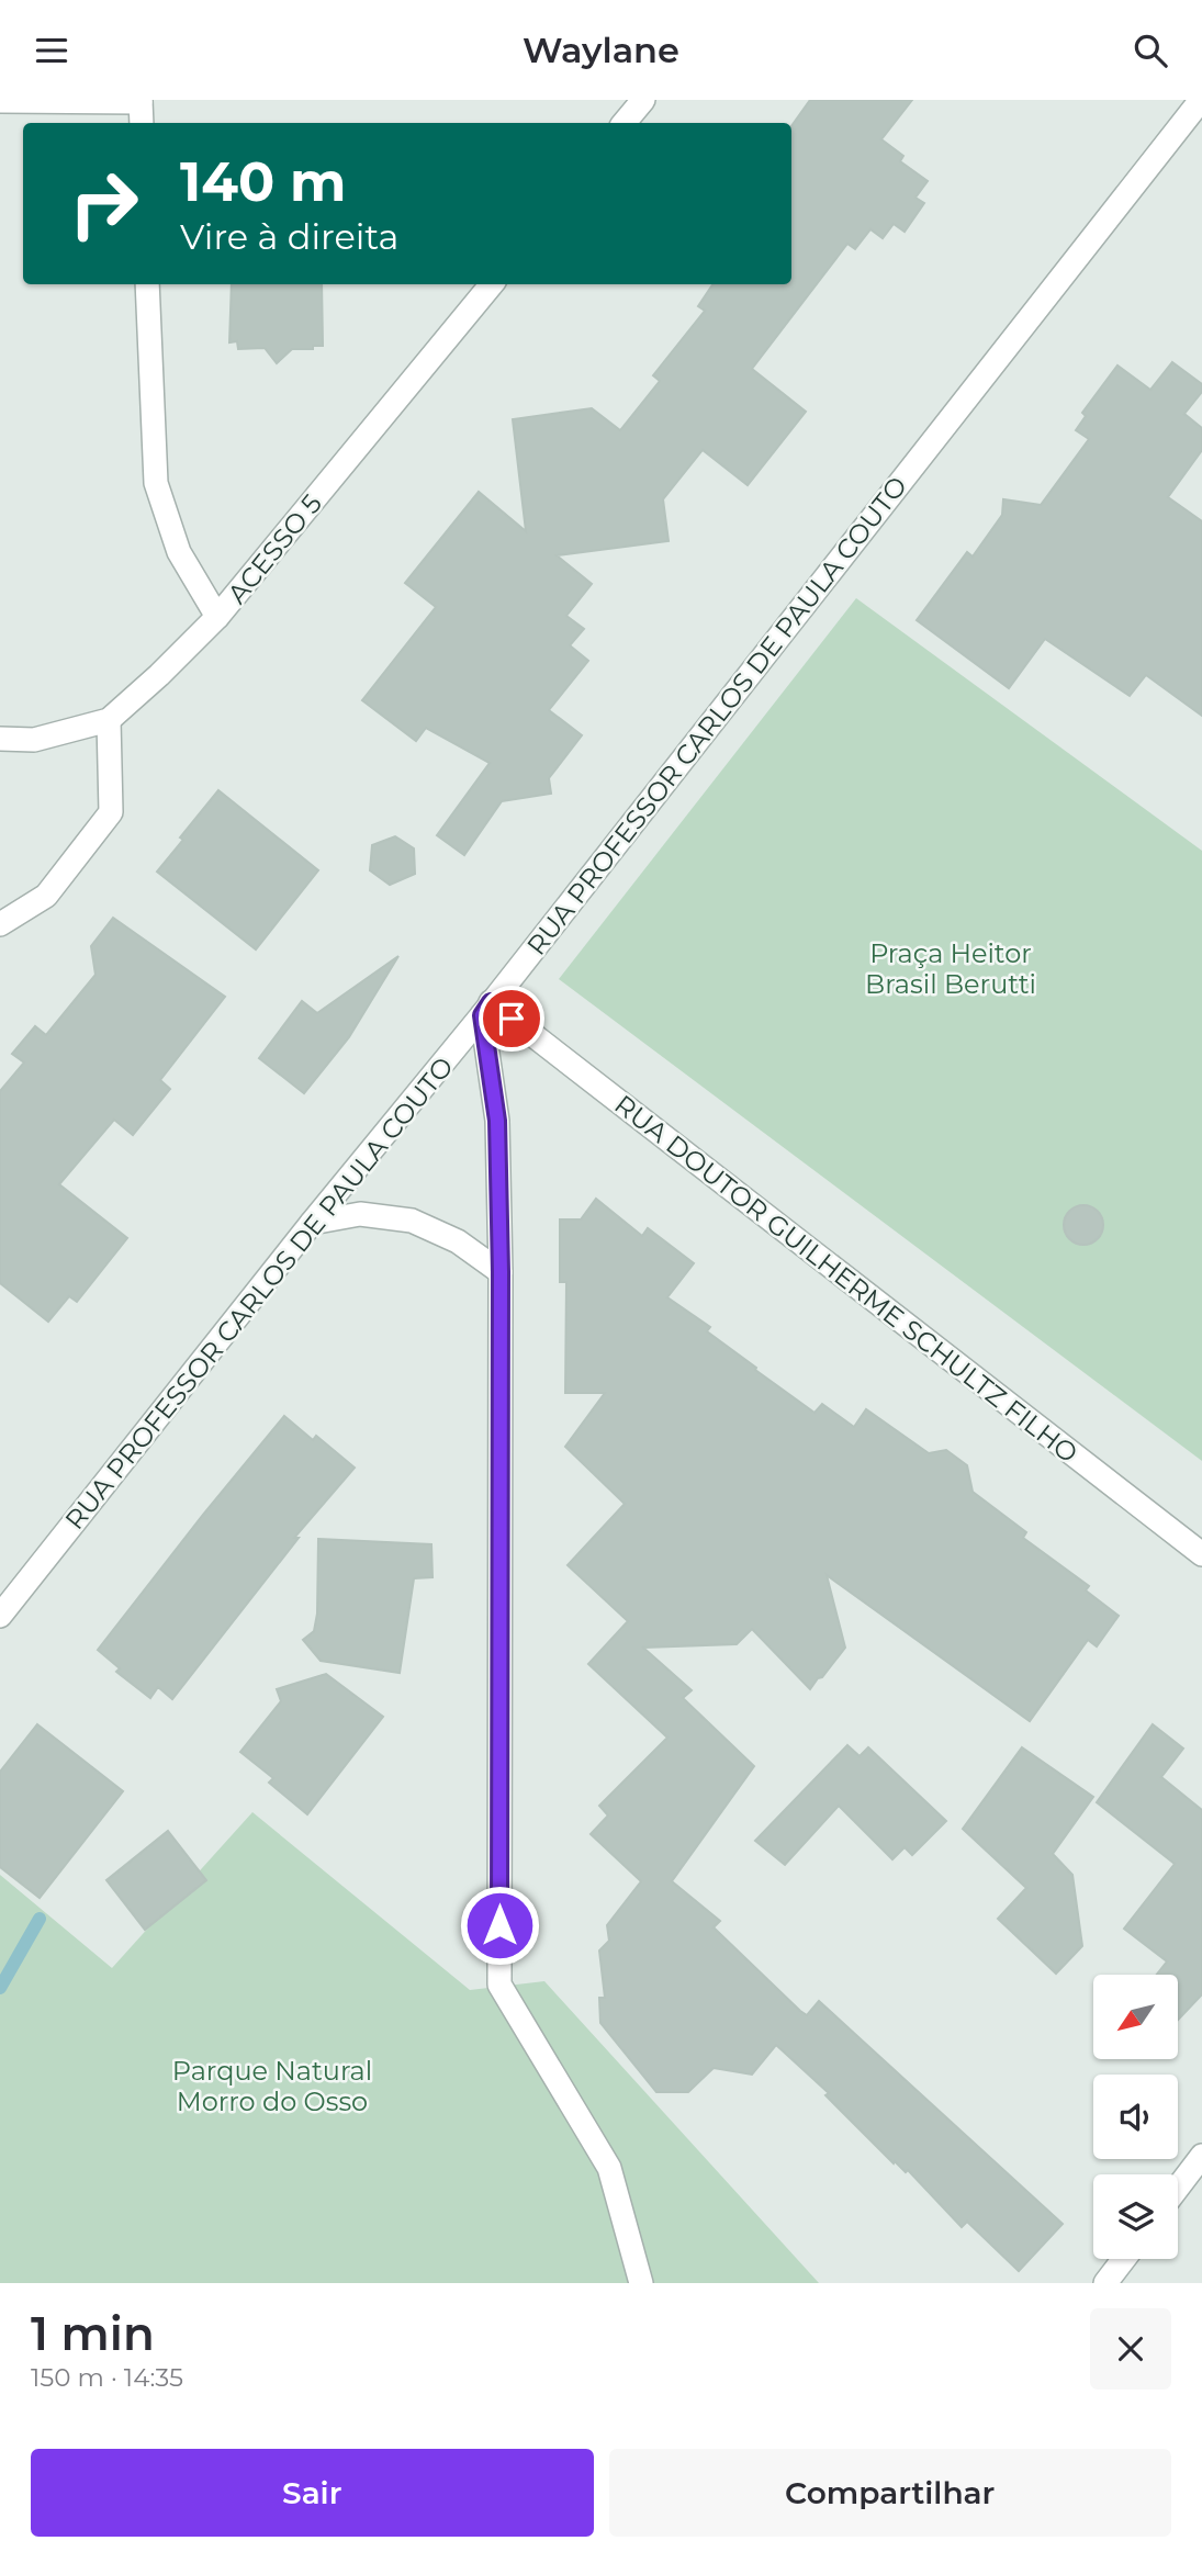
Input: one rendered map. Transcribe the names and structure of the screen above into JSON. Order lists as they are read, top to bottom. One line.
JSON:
{"streets":{"street":["ACESSO 5","RUA PROFESSOR CARLOS DE PAULA COUTO","RUA DOUTOR GUILHERME SCHULTZ FILHO"]},"crossings":[["RUA PROFESSOR CARLOS DE PAULA COUTO","RUA DOUTOR GUILHERME SCHULTZ FILHO"]],"parks":["Praça Heitor Brasil Berutti","Parque Natural Morro do Osso"],"north":"bottom left","page":{"header":"Waylane","turn":["140 m","Vire à direita"],"heading":["1 min","150 m · 14:35"],"buttons":["Sair","Compartilhar"]}}
